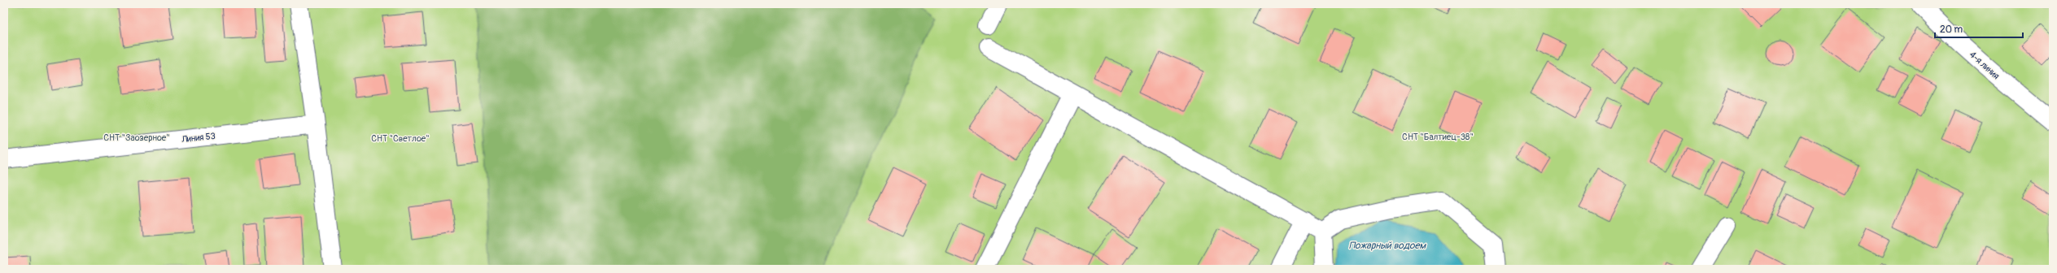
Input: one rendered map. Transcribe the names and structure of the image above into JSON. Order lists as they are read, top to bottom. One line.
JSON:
{"streets":{"street":["4-я линия","Линия 53"]},"water":["Пожарный водоем"],"parks":["СНТ \"Балтиец-38\"","СНТ \"Заозерное\"","СНТ \"Светлое\""],"scale_bar":"20 m"}
